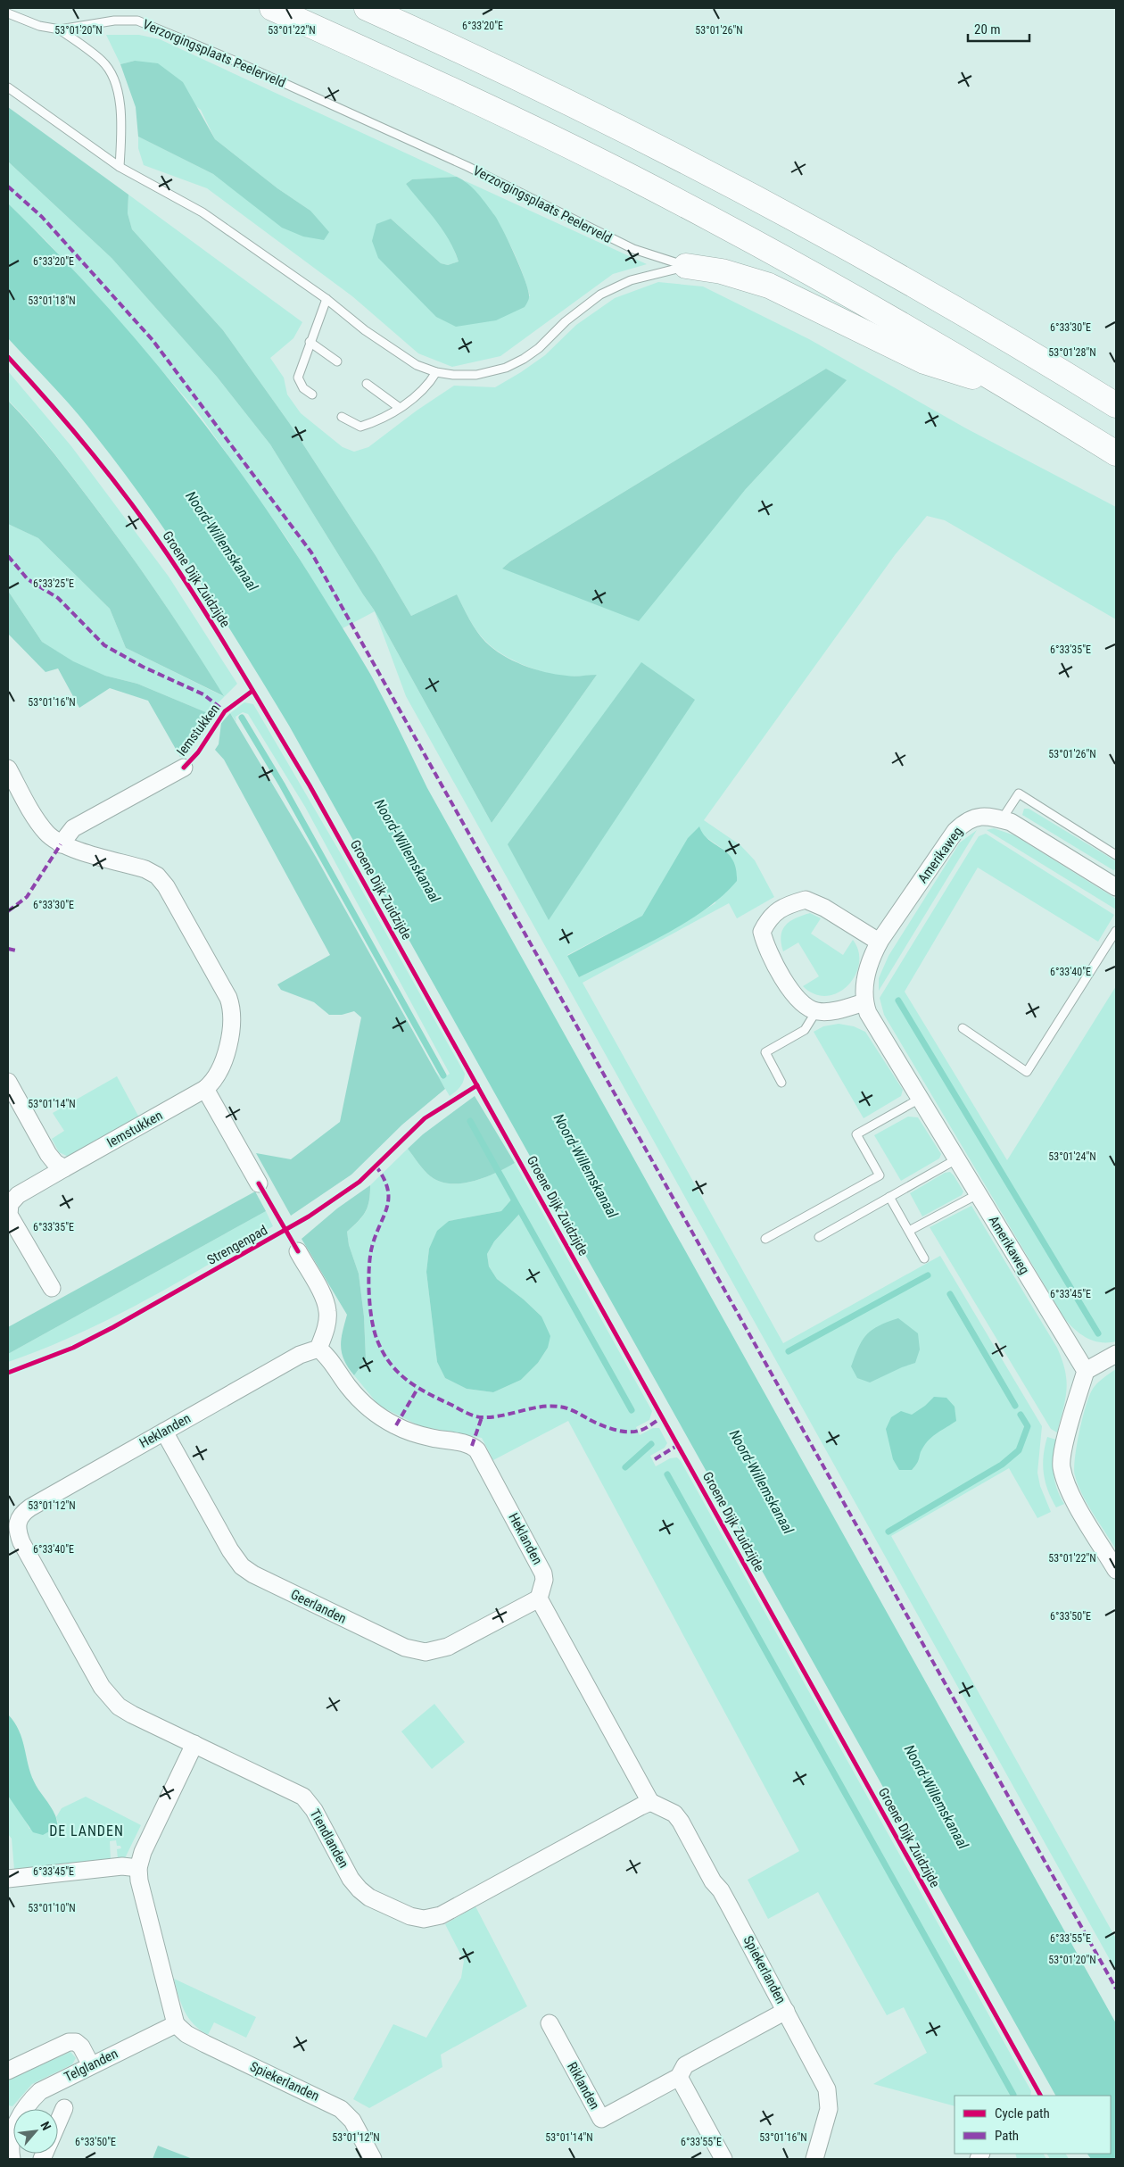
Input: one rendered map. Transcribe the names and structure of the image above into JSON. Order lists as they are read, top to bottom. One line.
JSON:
{"streets":{"street":["Iemstukken","Amerikaweg","Heklanden","Geerlanden","Tiendlanden","Spiekerlanden","Telglanden","Riklanden"],"lane":["Verzorgingsplaats Peelerveld"],"cycle path":["Groene Dijk Zuidzijde","Strengenpad"]},"crossings":[["Heklanden","Geerlanden"],["Heklanden","Tiendlanden"],["Tiendlanden","Spiekerlanden"],["Spiekerlanden","Telglanden"],["Spiekerlanden","Riklanden"]],"districts":["DE LANDEN"],"water":["Noord-Willemskanaal"],"legend":["Cycle path","Path"],"scale_bar":"20 m","north":"top right","coordinates":["6°33'20\"E","53°01'20\"N","53°01'22\"N","53°01'26\"N","53°01'18\"N","6°33'30\"E","53°01'28\"N","6°33'25\"E","6°33'35\"E","53°01'16\"N","6°33'40\"E","53°01'14\"N","53°01'24\"N","6°33'45\"E","53°01'12\"N","6°33'50\"E","53°01'10\"N","6°33'55\"E"]}
